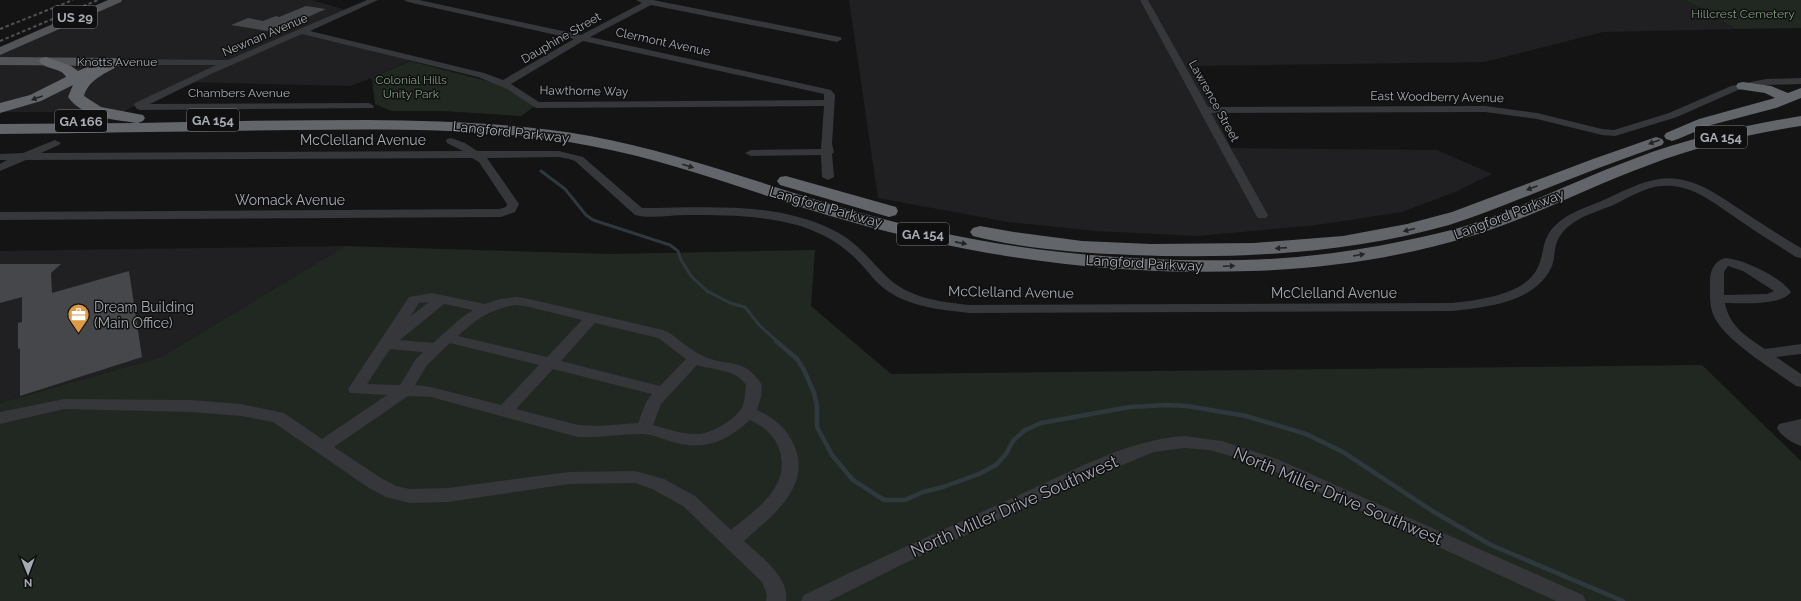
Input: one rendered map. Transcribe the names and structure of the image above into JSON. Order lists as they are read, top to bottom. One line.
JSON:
{"streets":{"highway":["GA 154","GA 166","Langford Parkway"],"main road":["US 29","Knotts Avenue"],"street":["Newnan Avenue","Dauphine Street","Clermont Avenue","Hawthorne Way","Chambers Avenue","East Woodberry Avenue","Lawrence Street","McClelland Avenue","Womack Avenue","North Miller Drive Southwest"]},"crossings":[["Newnan Avenue","Knotts Avenue"],["Newnan Avenue","Hawthorne Way"],["Newnan Avenue","Chambers Avenue"],["Dauphine Street","Clermont Avenue"],["Dauphine Street","Hawthorne Way"],["Clermont Avenue","Hawthorne Way"],["Knotts Avenue","GA 154"],["East Woodberry Avenue","Lawrence Street"],["GA 154","Langford Parkway"],["McClelland Avenue","Womack Avenue"]],"parks":["Hillcrest Cemetery","Colonial Hills Unity Park"],"places":{"office":["Dream Building (Main Office)"]},"north":"bottom"}
